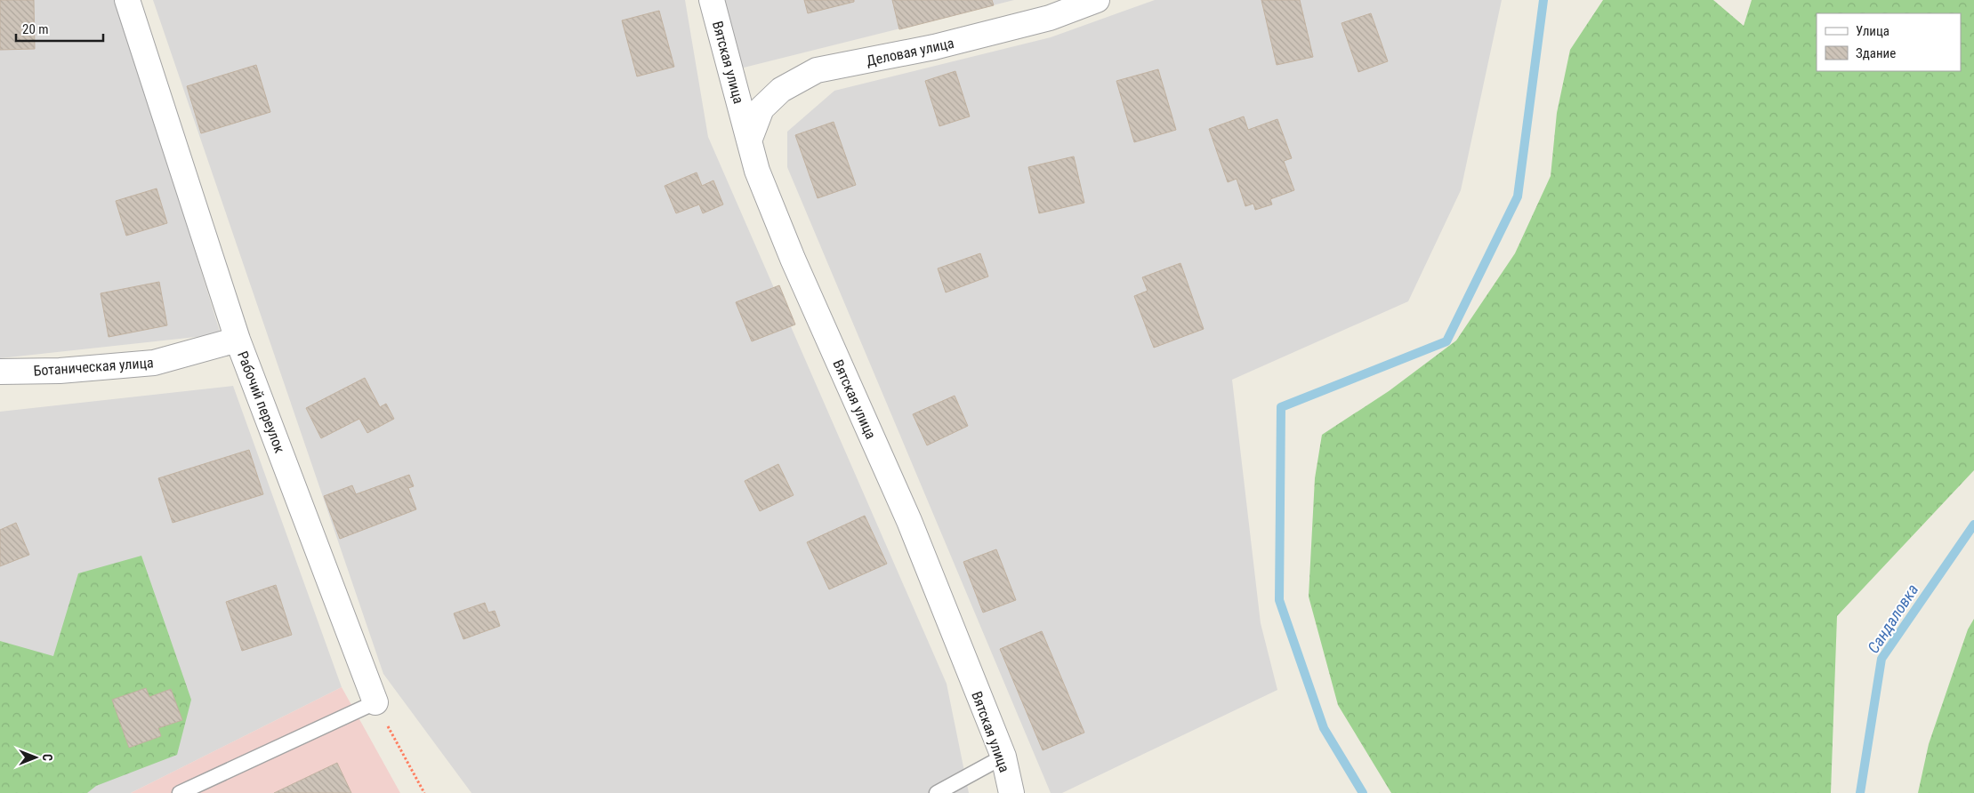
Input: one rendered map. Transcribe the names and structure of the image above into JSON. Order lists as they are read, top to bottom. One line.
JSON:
{"streets":{"street":["Деловая улица","Вятская улица","Ботаническая улица","Рабочий переулок"]},"crossings":[["Деловая улица","Вятская улица"],["Ботаническая улица","Рабочий переулок"]],"water":["Сандаловка"],"legend":["Улица","Здание"],"scale_bar":"20 m","north":"right"}
